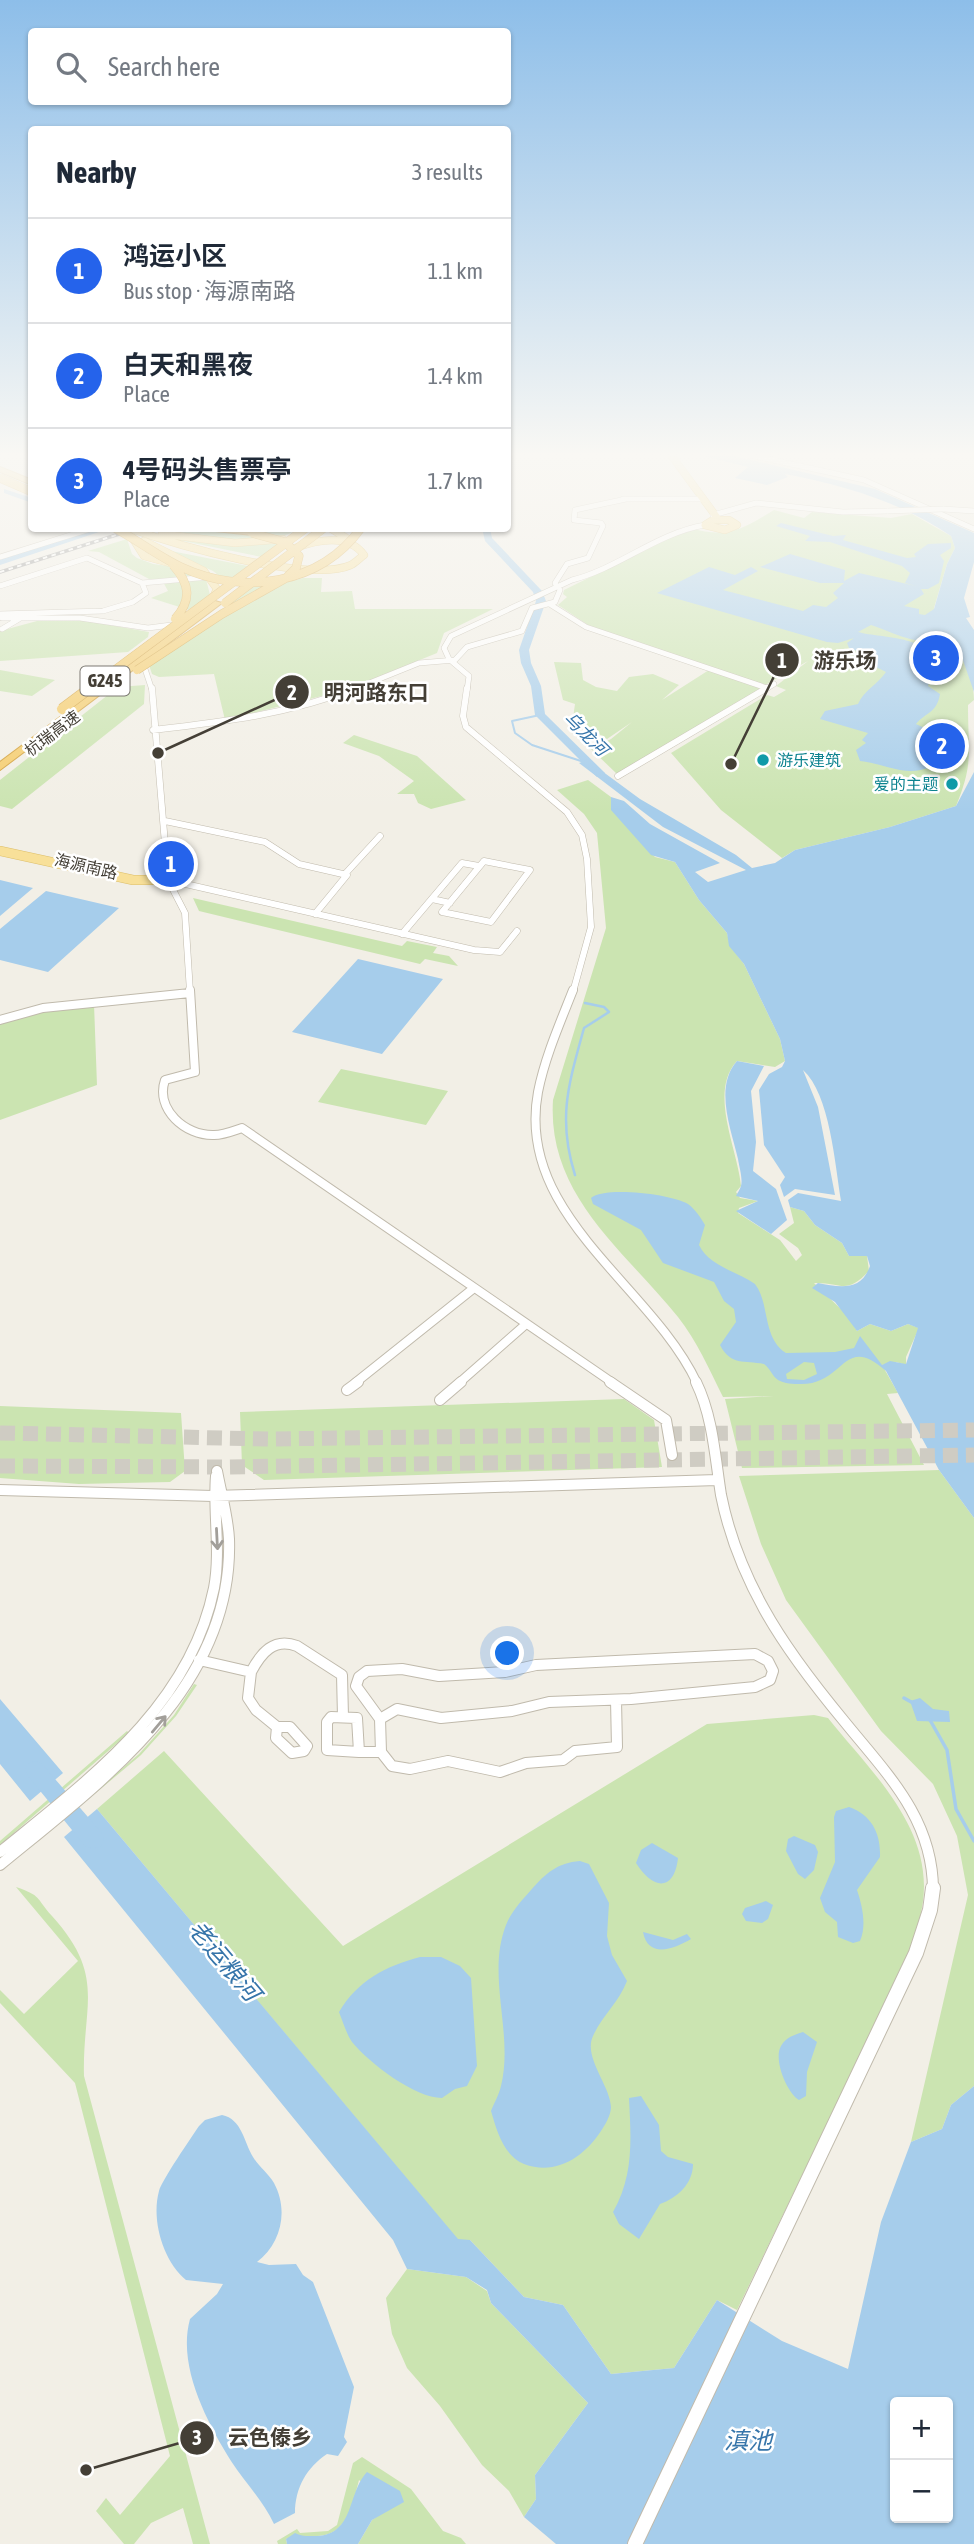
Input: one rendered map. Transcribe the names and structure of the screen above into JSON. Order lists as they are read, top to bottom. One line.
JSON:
{"streets":{"highway":["G245","杭瑞高速"],"main road":["海源南路"]},"crossings":[["G245","杭瑞高速"]],"water":["乌龙河","老运粮河","滇池"],"places":["明河路东口","游乐建筑","游乐场","爱的主题","云色傣乡"],"page":{"search":"Search here","heading":["Nearby","3 results"],"list":[{"mark":"1","name":"鸿运小区","note":"Bus stop · 海源南路","value":"1.1 km"},{"mark":"2","name":"白天和黑夜","note":"Place","value":"1.4 km"},{"mark":"3","name":"4号码头售票亭","note":"Place","value":"1.7 km"}],"pins":["3","2","1"],"map_buttons":["+","−"]}}
